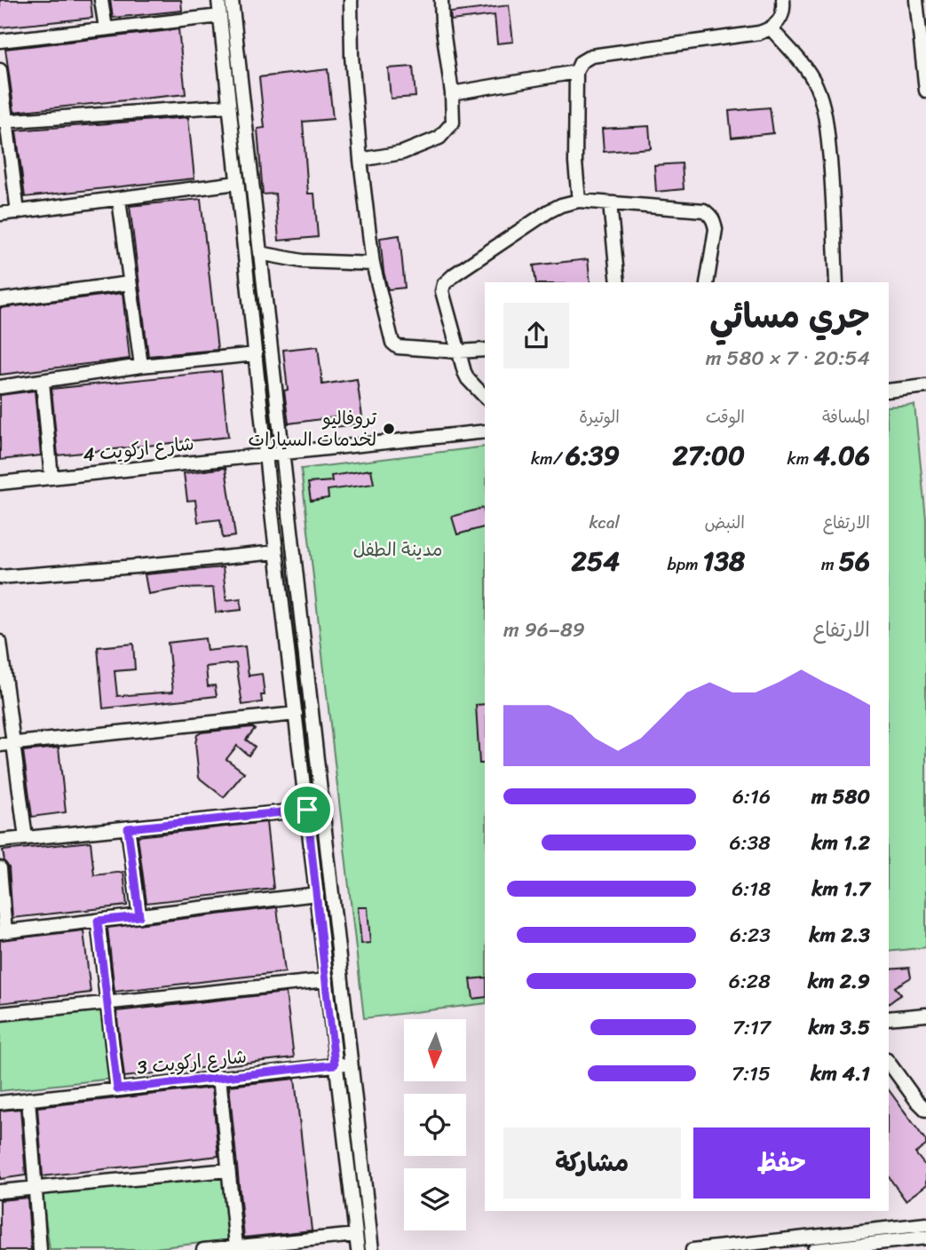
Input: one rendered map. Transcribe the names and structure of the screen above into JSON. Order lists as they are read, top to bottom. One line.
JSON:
{"streets":{"street":["شارع اركويت 4","شارع اركويت 3"]},"parks":["مدينة الطفل"],"places":["تروفاليو لخدمات السيارات"],"north":"bottom","page":{"heading":["جري مسائي","20:54 · 7 × 580 m"],"stats":[["المسافة","4.06 km"],["الوقت","27:00"],["الوتيرة","6:39 /km"],["الارتفاع","56 m"],["النبض","138 bpm"],["kcal","254"]],"chart":["الارتفاع","89–96 m"],"list":[{"name":"580 m","note":"6:16"},{"name":"1.2 km","note":"6:38"},{"name":"1.7 km","note":"6:18"},{"name":"2.3 km","note":"6:23"},{"name":"2.9 km","note":"6:28"},{"name":"3.5 km","note":"7:17"},{"name":"4.1 km","note":"7:15"}],"buttons":["حفظ","مشاركة"]}}
